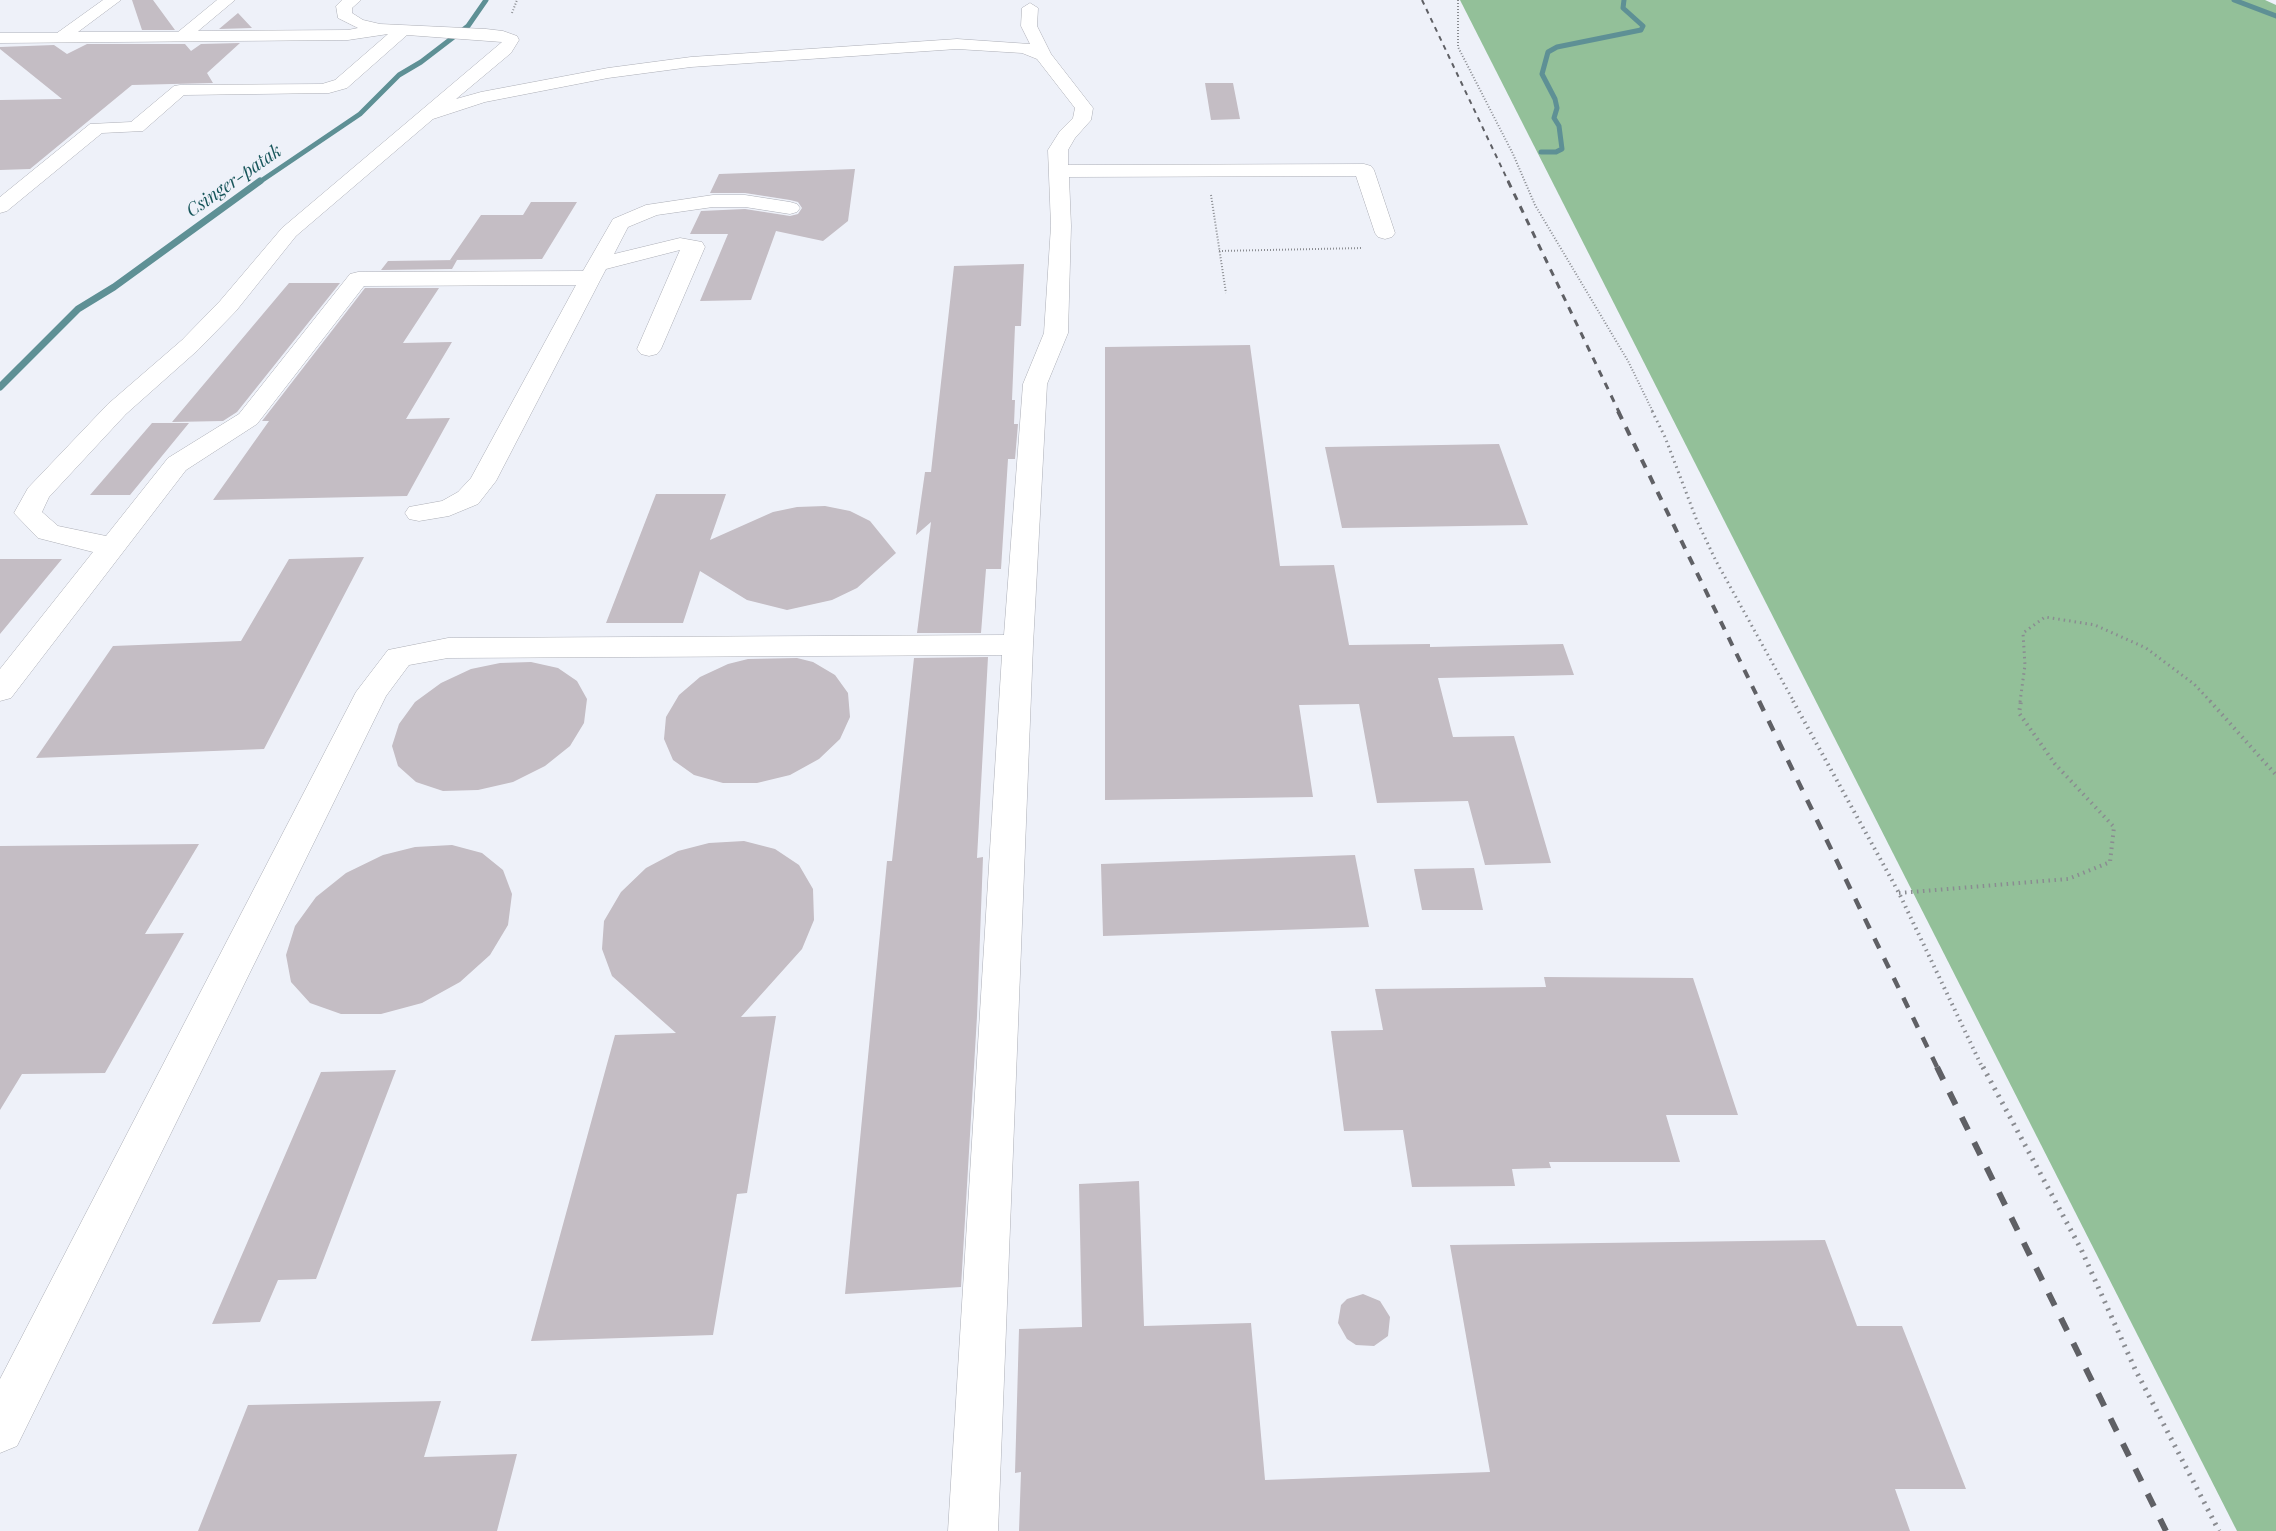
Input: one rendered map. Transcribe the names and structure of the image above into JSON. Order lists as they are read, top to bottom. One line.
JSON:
{"water":["Csinger-patak"]}
